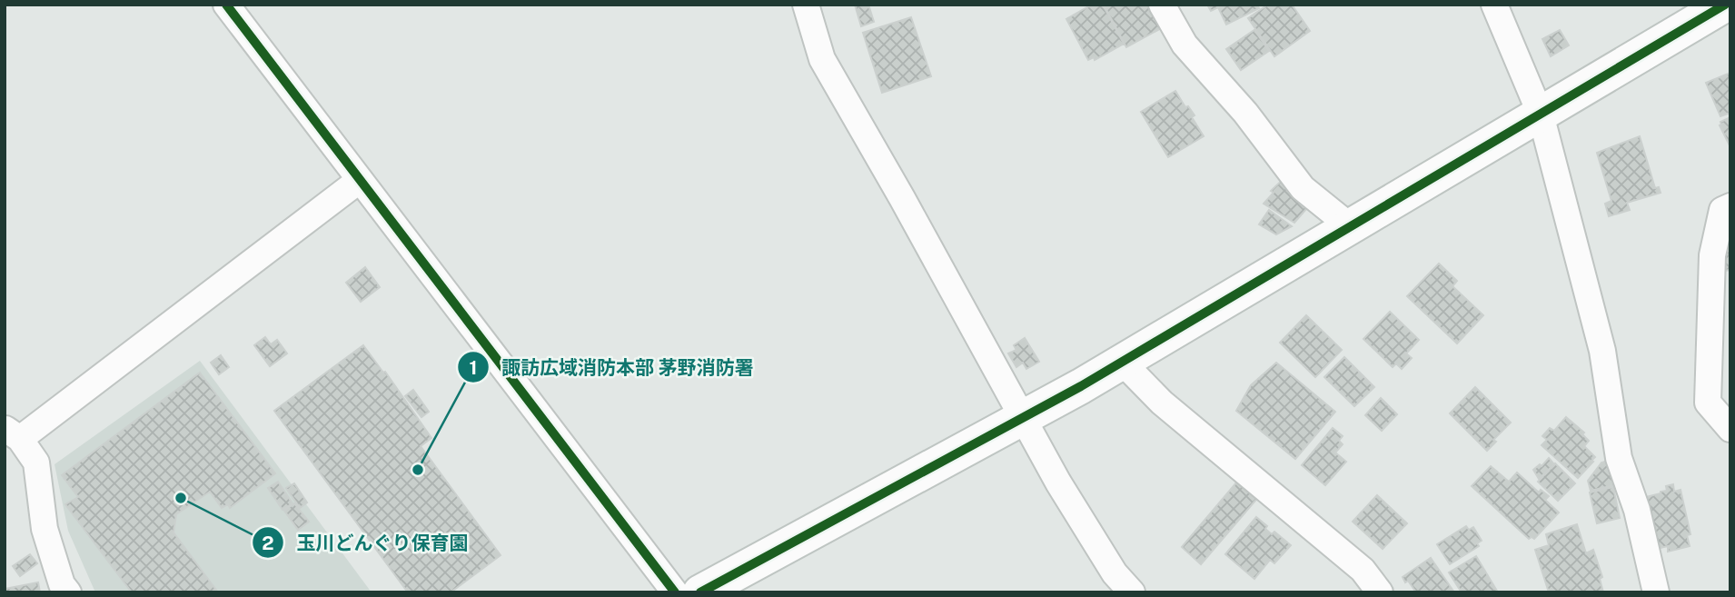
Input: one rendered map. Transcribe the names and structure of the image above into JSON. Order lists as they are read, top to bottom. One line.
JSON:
{"places":["諏訪広域消防本部 茅野消防署","玉川どんぐり保育園"]}
